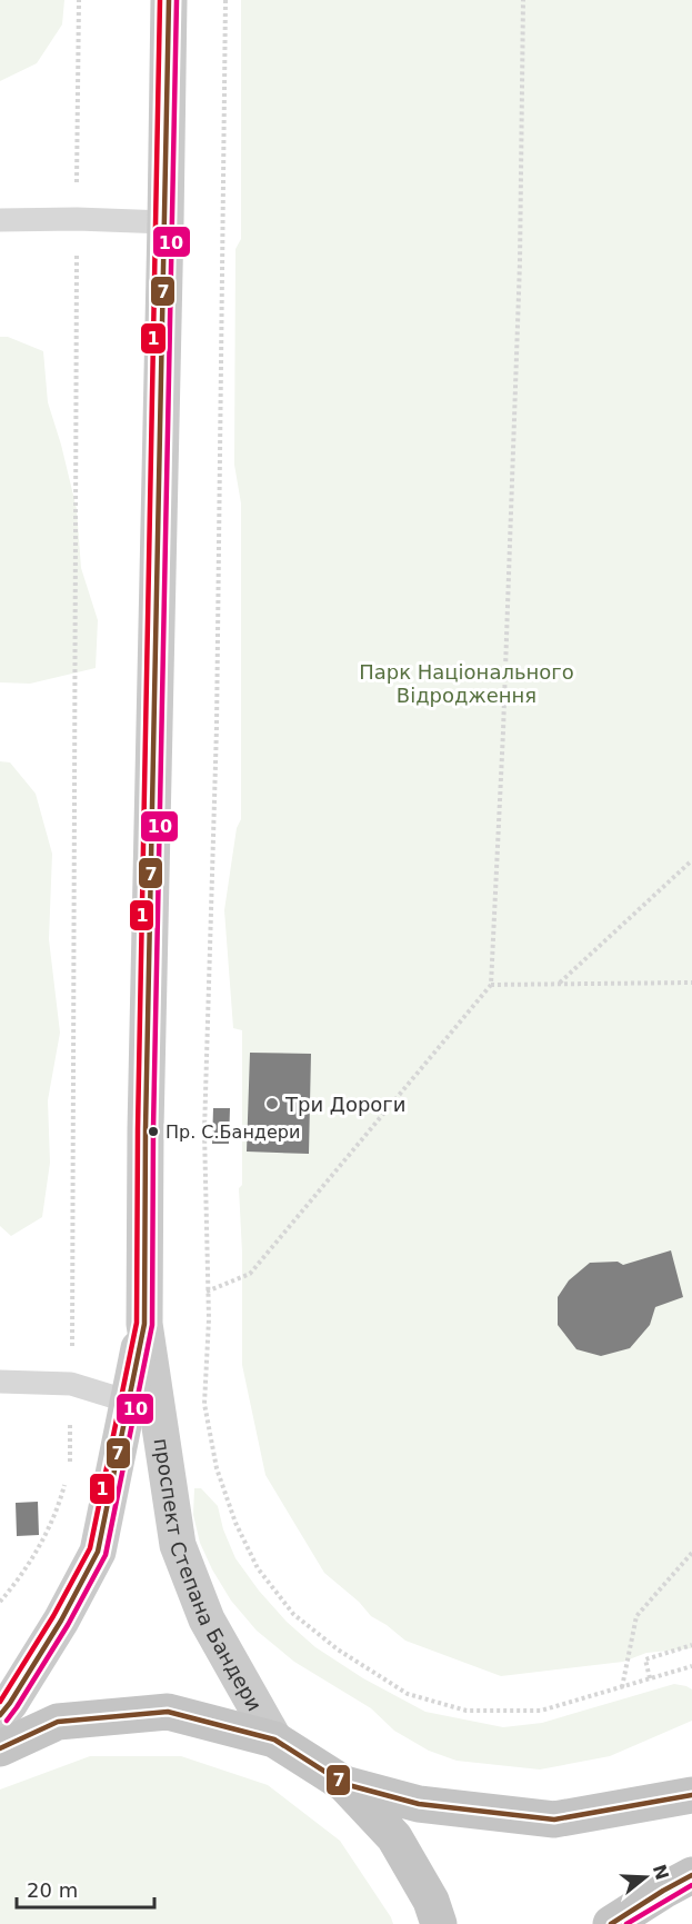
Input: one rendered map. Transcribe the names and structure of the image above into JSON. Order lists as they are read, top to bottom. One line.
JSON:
{"streets":{"main road":["проспект Степана Бандери"]},"parks":["Парк Національного Відродження"],"places":["Три Дороги","Пр. С.Бандери"],"lines":["transit line 7","transit line 10","transit line 1"],"scale_bar":"20 m","north":"right"}
